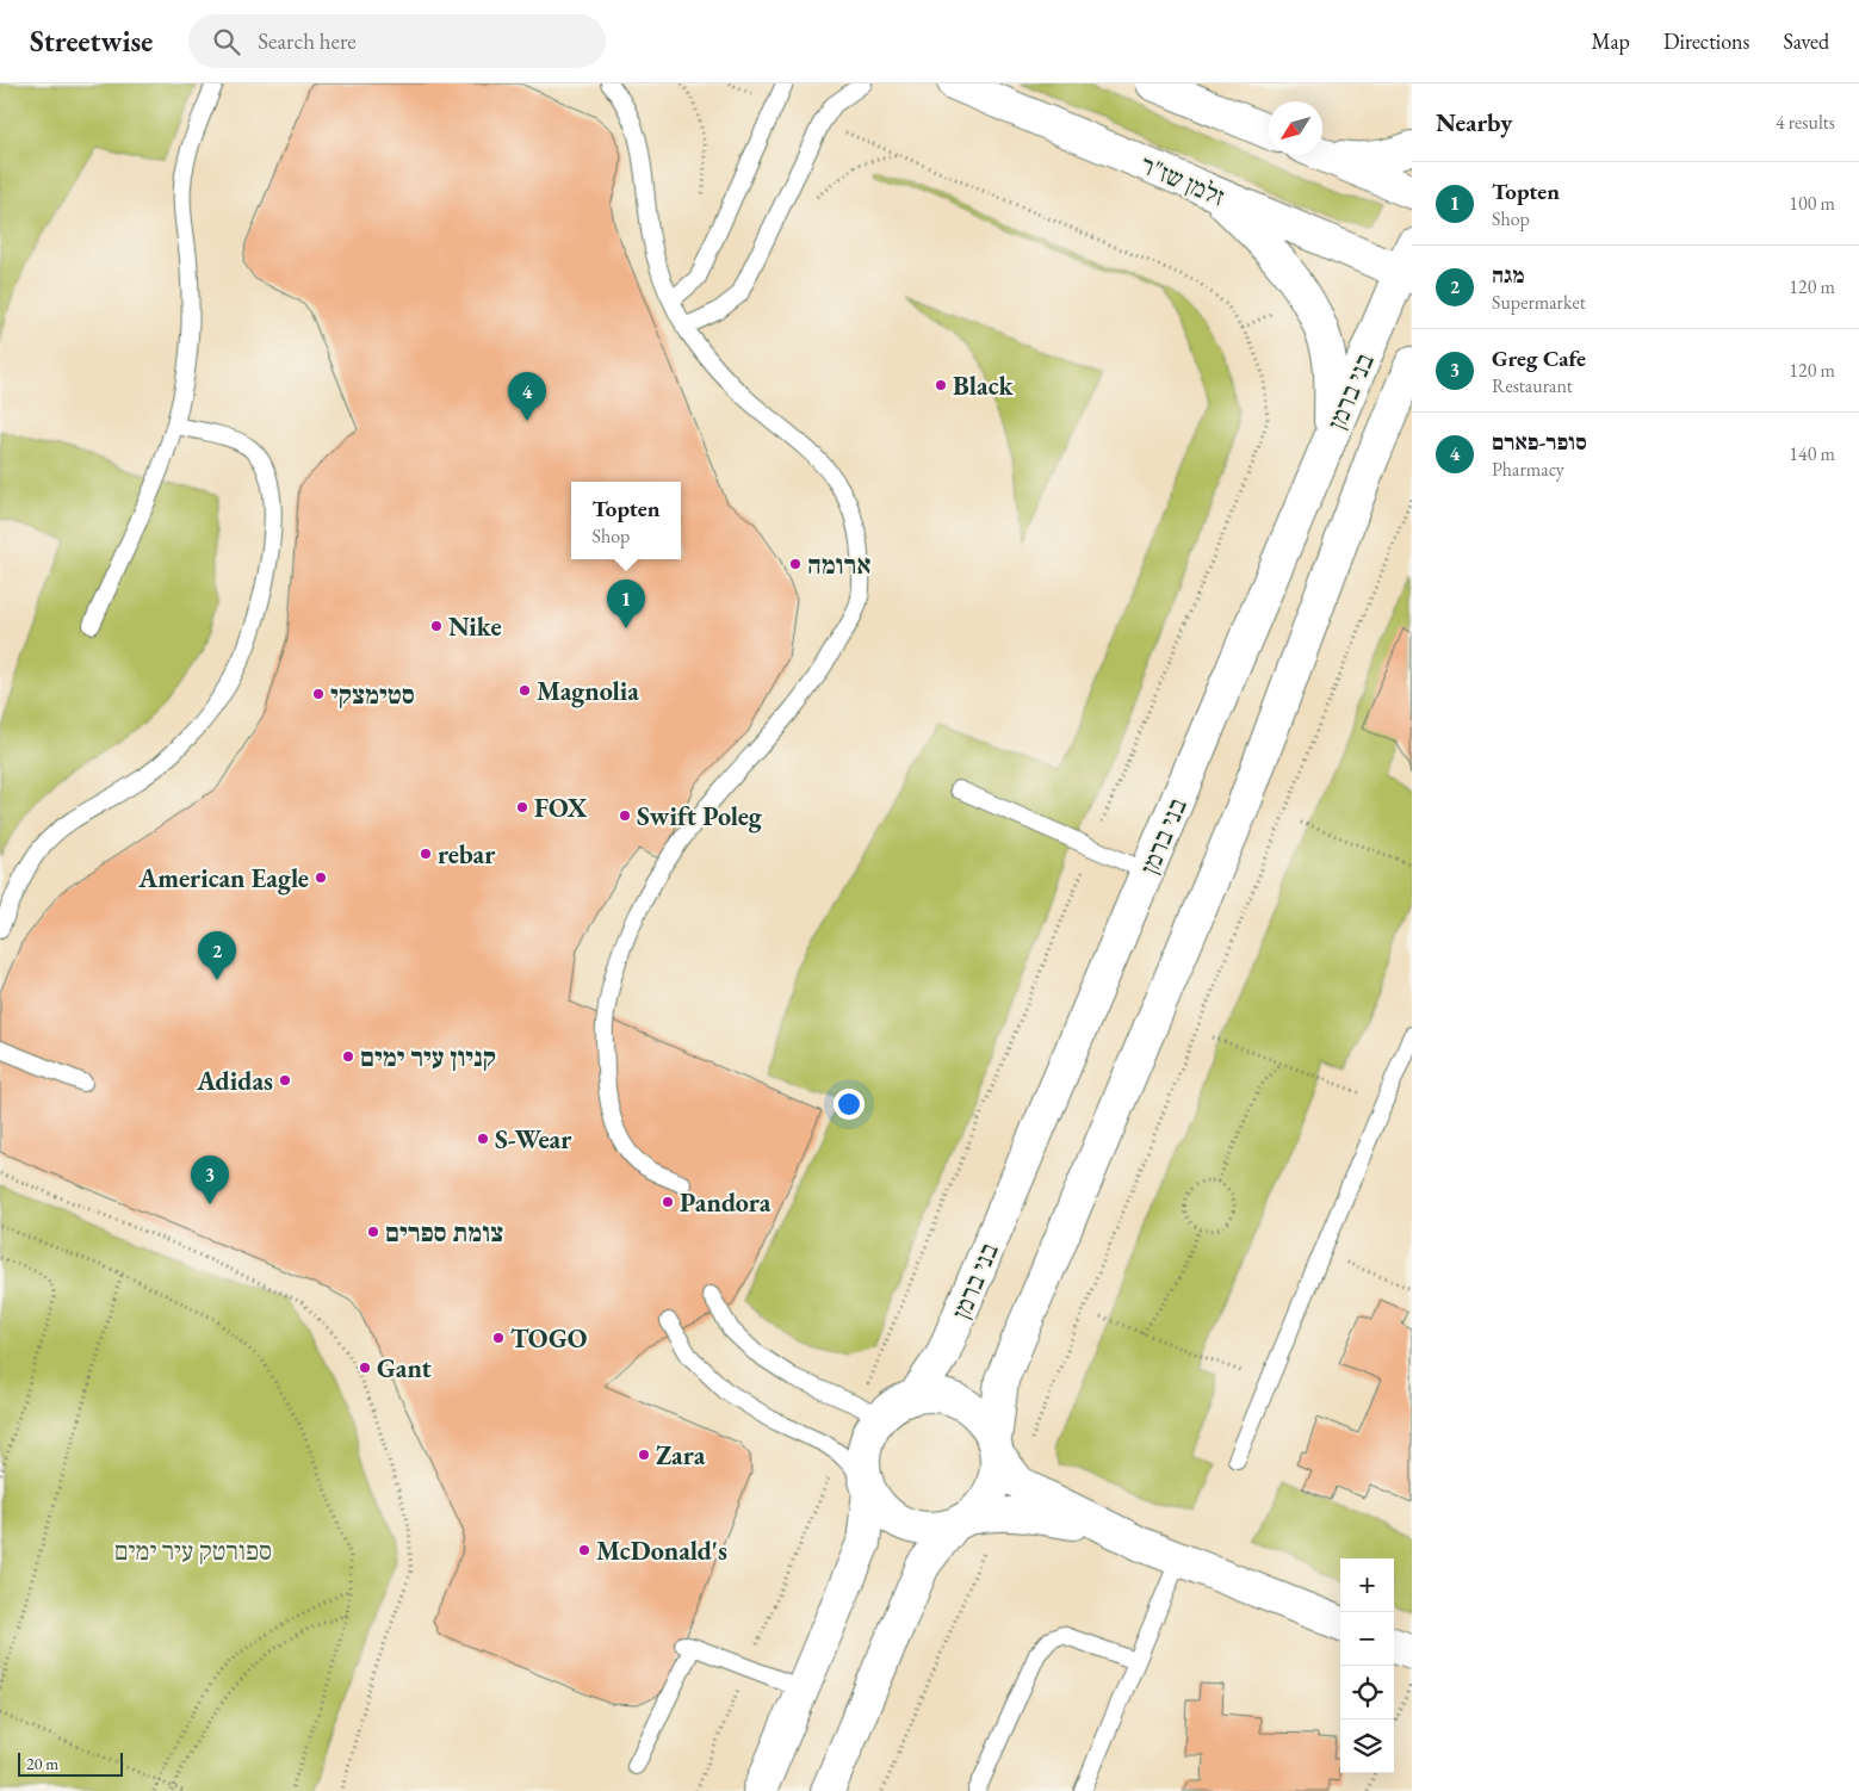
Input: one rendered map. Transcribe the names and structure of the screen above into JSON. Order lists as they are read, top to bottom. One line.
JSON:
{"streets":{"street":["זלמן שז\"ר","בני ברמן"]},"crossings":[["זלמן שז\"ר","בני ברמן"]],"parks":["ספורטק עיר ימים"],"places":["Black","ארומה","Nike","Magnolia","סטימצקי","FOX","Swift Poleg","rebar","American Eagle","קניון עיר ימים","Adidas","S-Wear","Pandora","צומת ספרים","TOGO","Gant","Zara","McDonald's"],"scale_bar":"20 m","north":"bottom left","page":{"header":"Streetwise","search":"Search here","nav":["Map","Directions","Saved"],"heading":["Nearby","4 results"],"list":[{"mark":"1","name":"Topten","note":"Shop","value":"100 m"},{"mark":"2","name":"מגה","note":"Supermarket","value":"120 m"},{"mark":"3","name":"Greg Cafe","note":"Restaurant","value":"120 m"},{"mark":"4","name":"סופר-פארם","note":"Pharmacy","value":"140 m"}],"pins":["4","1","2","3"],"popup":["Topten","Shop"],"map_buttons":["+","−"],"scale":"20 m"}}
